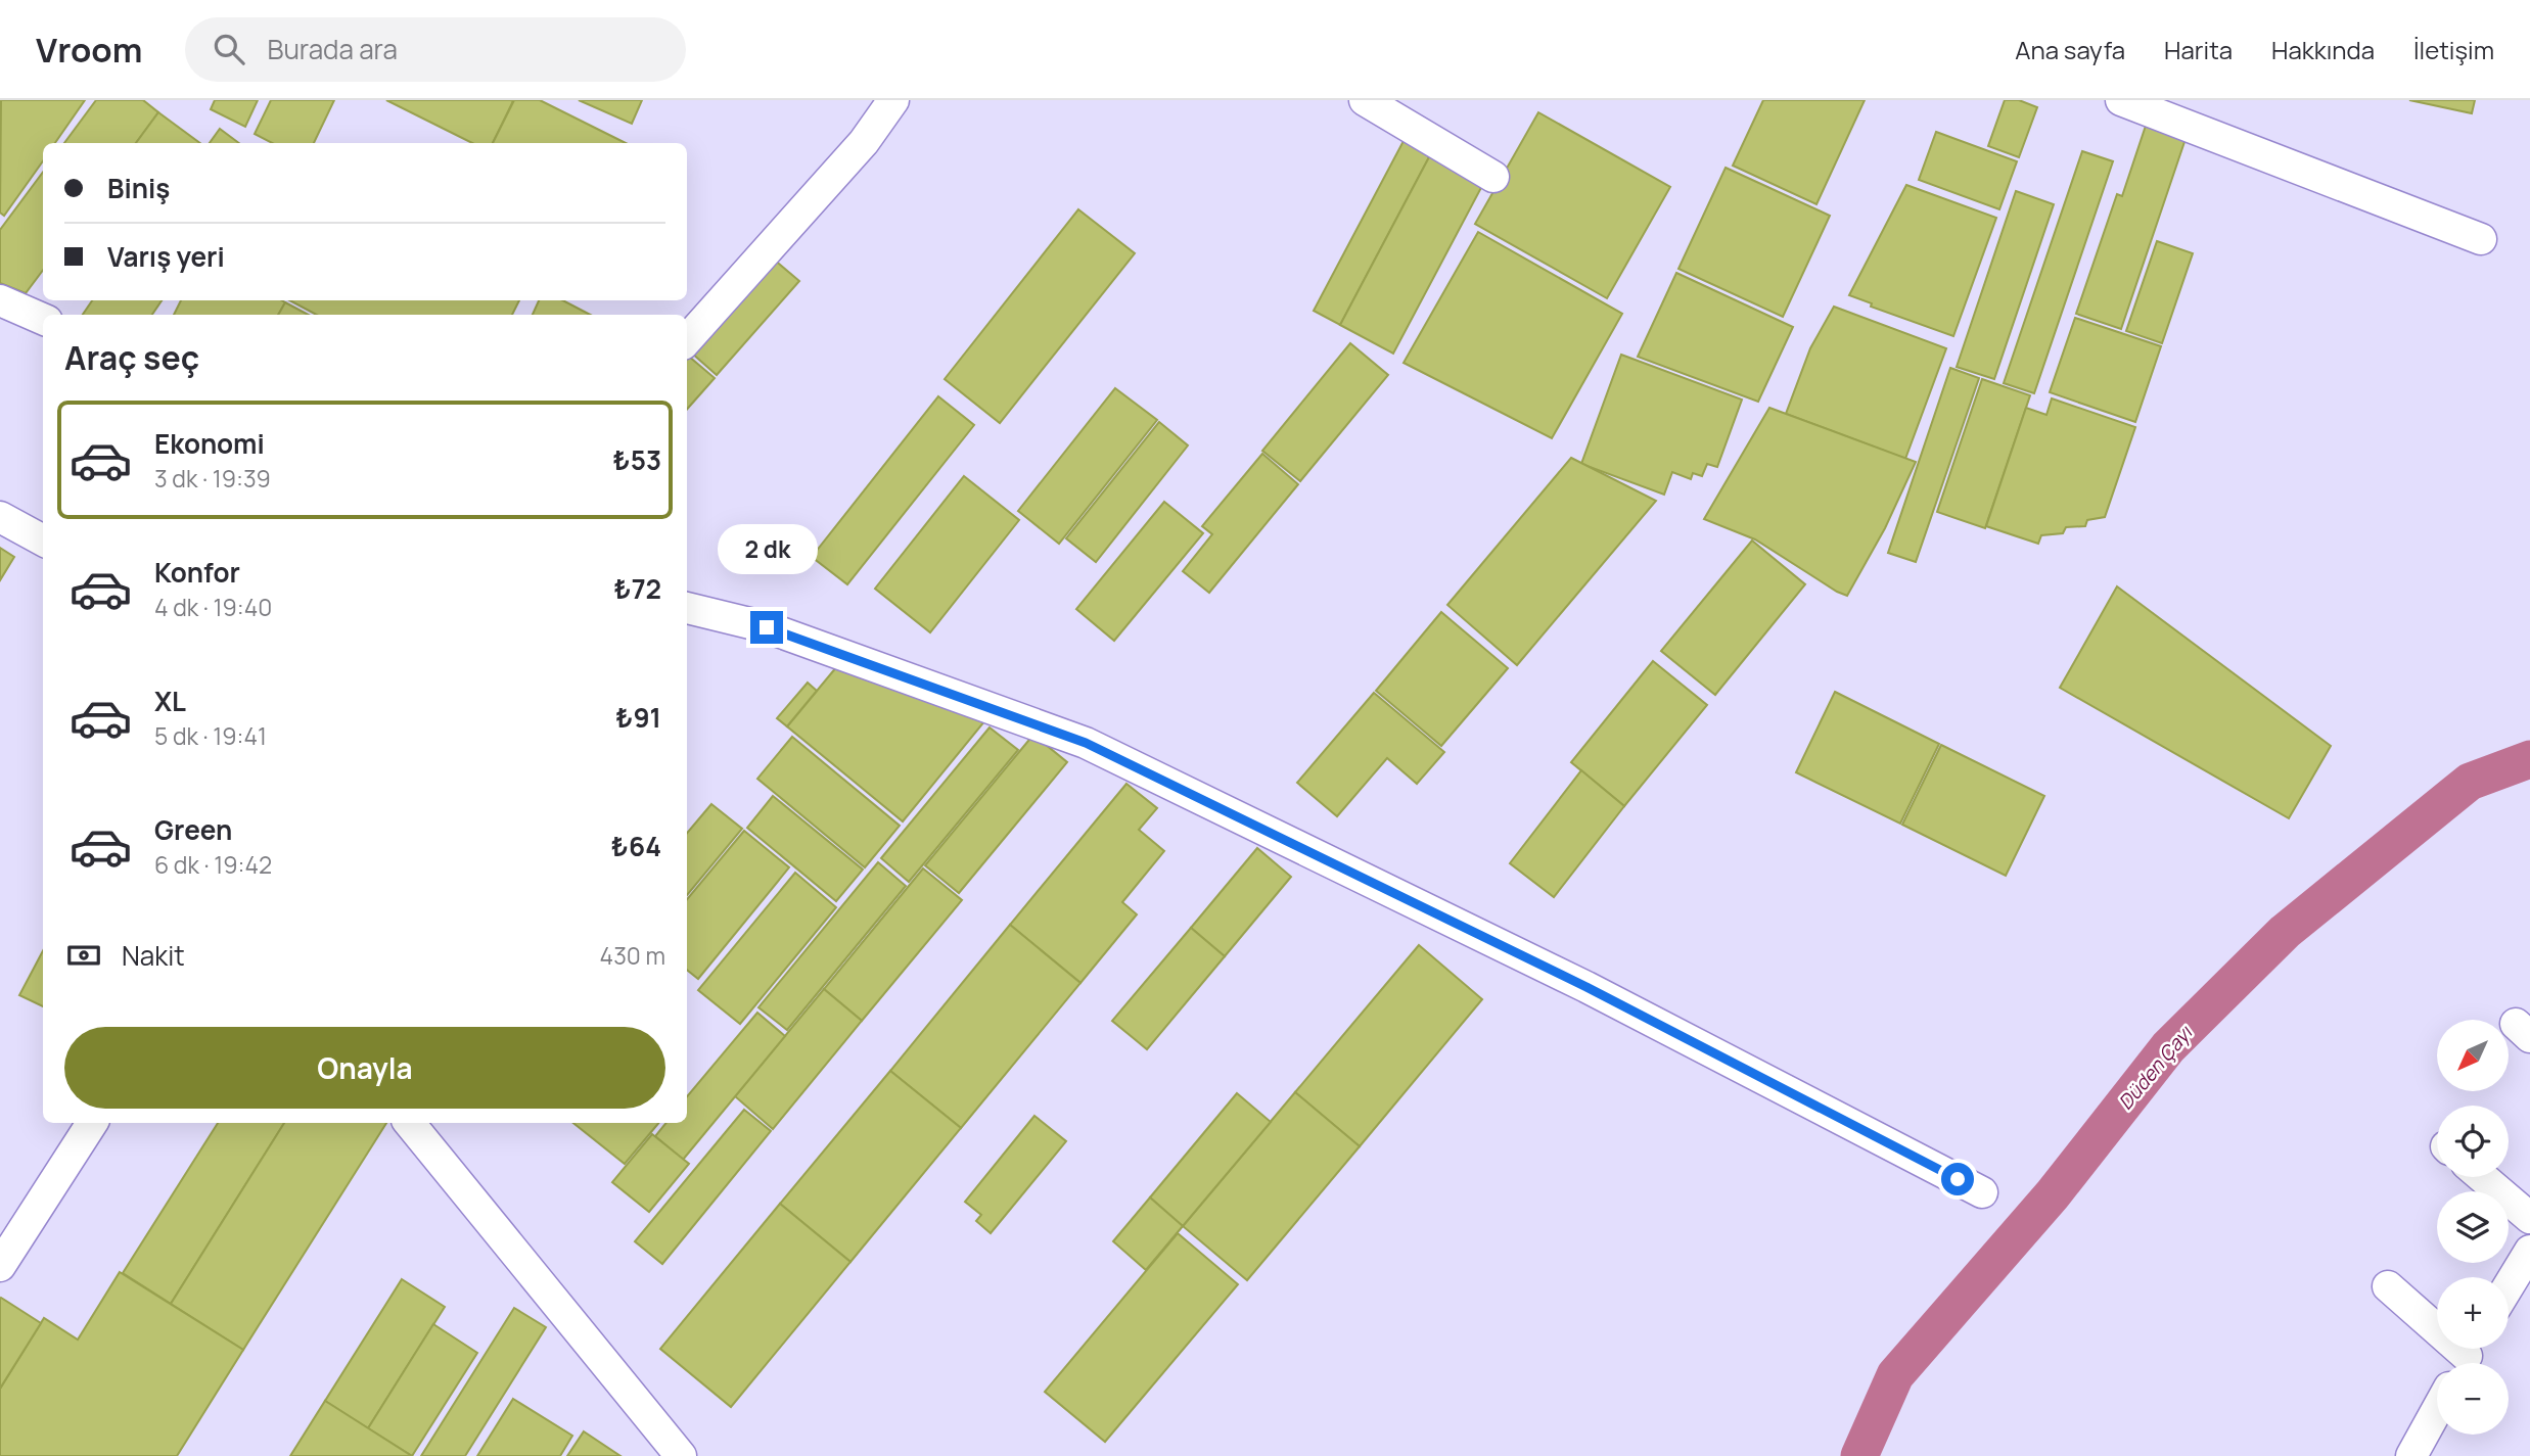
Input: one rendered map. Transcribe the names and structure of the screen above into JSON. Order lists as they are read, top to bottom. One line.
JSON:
{"water":["Düden Çayı"],"north":"bottom left","page":{"header":"Vroom","search":"Burada ara","nav":["Ana sayfa","Harita","Hakkında","İletişim"],"banner":["Biniş","Varış yeri"],"heading":"Araç seç","list":[{"name":"Ekonomi","note":"3 dk · 19:39","value":"₺53"},{"name":"Konfor","note":"4 dk · 19:40","value":"₺72"},{"name":"XL","note":"5 dk · 19:41","value":"₺91"},{"name":"Green","note":"6 dk · 19:42","value":"₺64"}],"bubble":"2 dk","pay":["Nakit","430 m"],"buttons":"Onayla","map_buttons":["+","−"]}}
